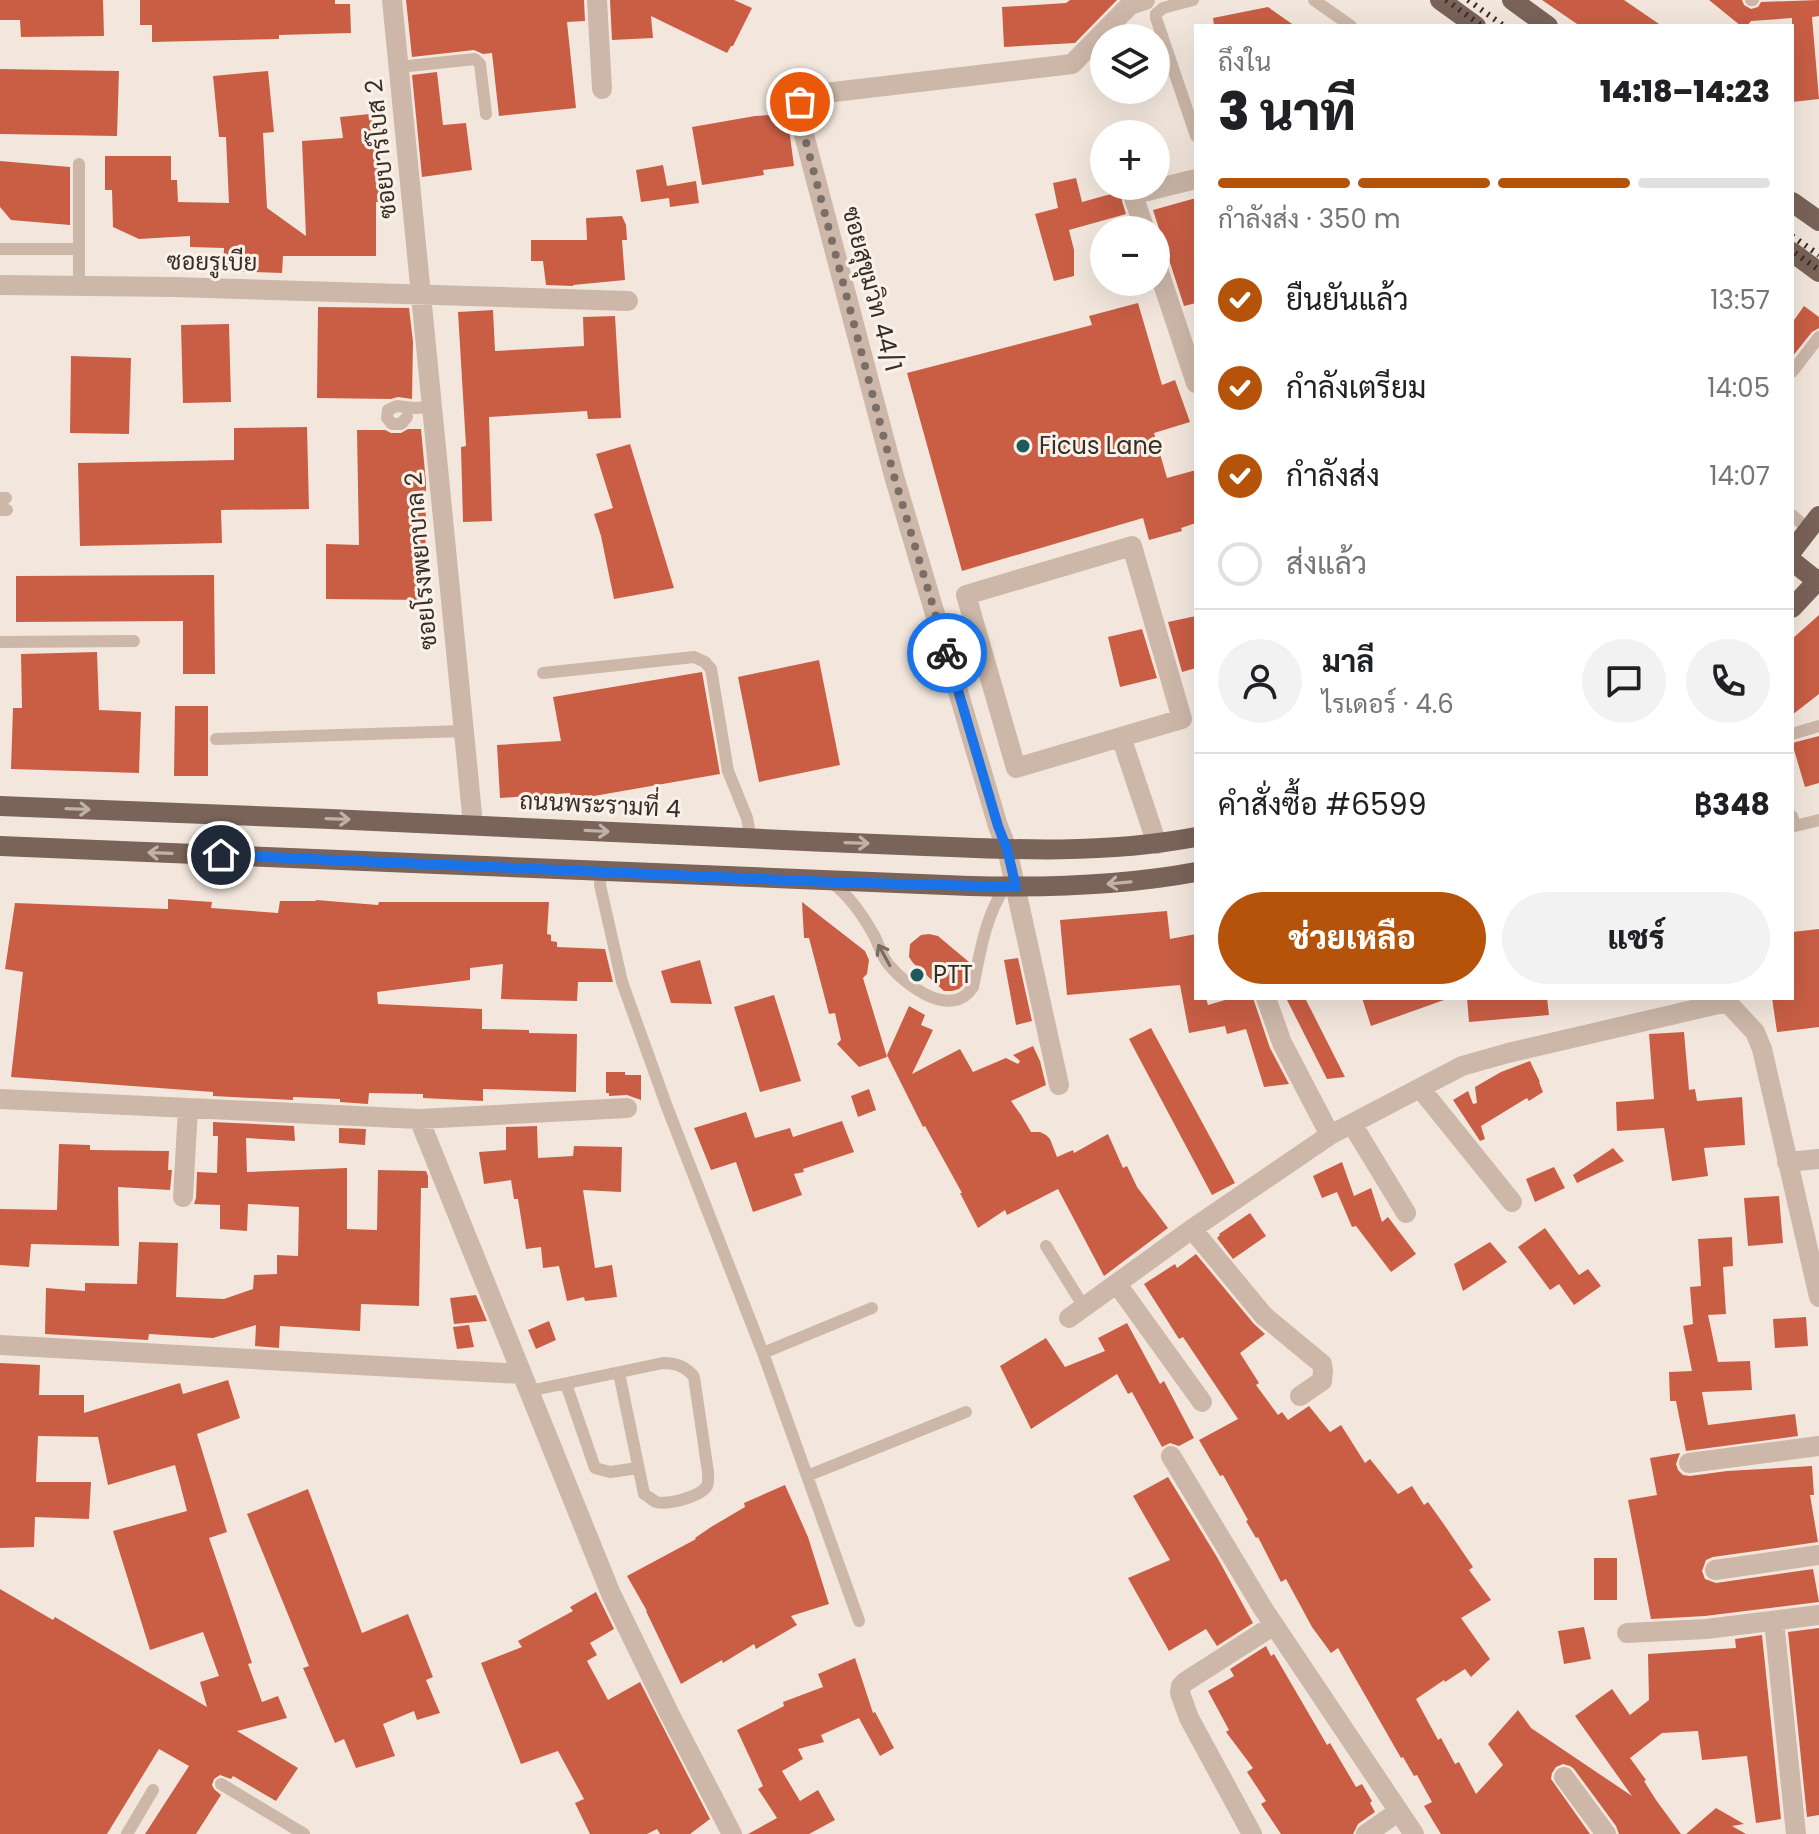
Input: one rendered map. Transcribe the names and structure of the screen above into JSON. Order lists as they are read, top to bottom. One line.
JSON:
{"streets":{"main road":["ถนนพระรามที่ 4"],"street":["ซอยบาร์โบส 2","ซอยรูเบีย","ซอยสุขุมวิท 44/1","ซอยโรงพยาบาล 2"]},"crossings":[["ซอยบาร์โบส 2","ซอยรูเบีย"],["ซอยบาร์โบส 2","ซอยโรงพยาบาล 2"],["ซอยรูเบีย","ซอยโรงพยาบาล 2"],["ซอยสุขุมวิท 44/1","ถนนพระรามที่ 4"],["ซอยโรงพยาบาล 2","ถนนพระรามที่ 4"]],"places":["Ficus Lane","PTT"],"page":{"map_buttons":["+","−"],"heading":["3 นาที","ถึงใน","14:18–14:23"],"panel":["มาลี","ไรเดอร์ · 4.6","คำสั่งซื้อ #6599","฿348"],"bar":"กำลังส่ง · 350 m","list":[["ยืนยันแล้ว","13:57"],["กำลังเตรียม","14:05"],["กำลังส่ง","14:07"],"ส่งแล้ว"],"buttons":["ช่วยเหลือ","แชร์"]}}
